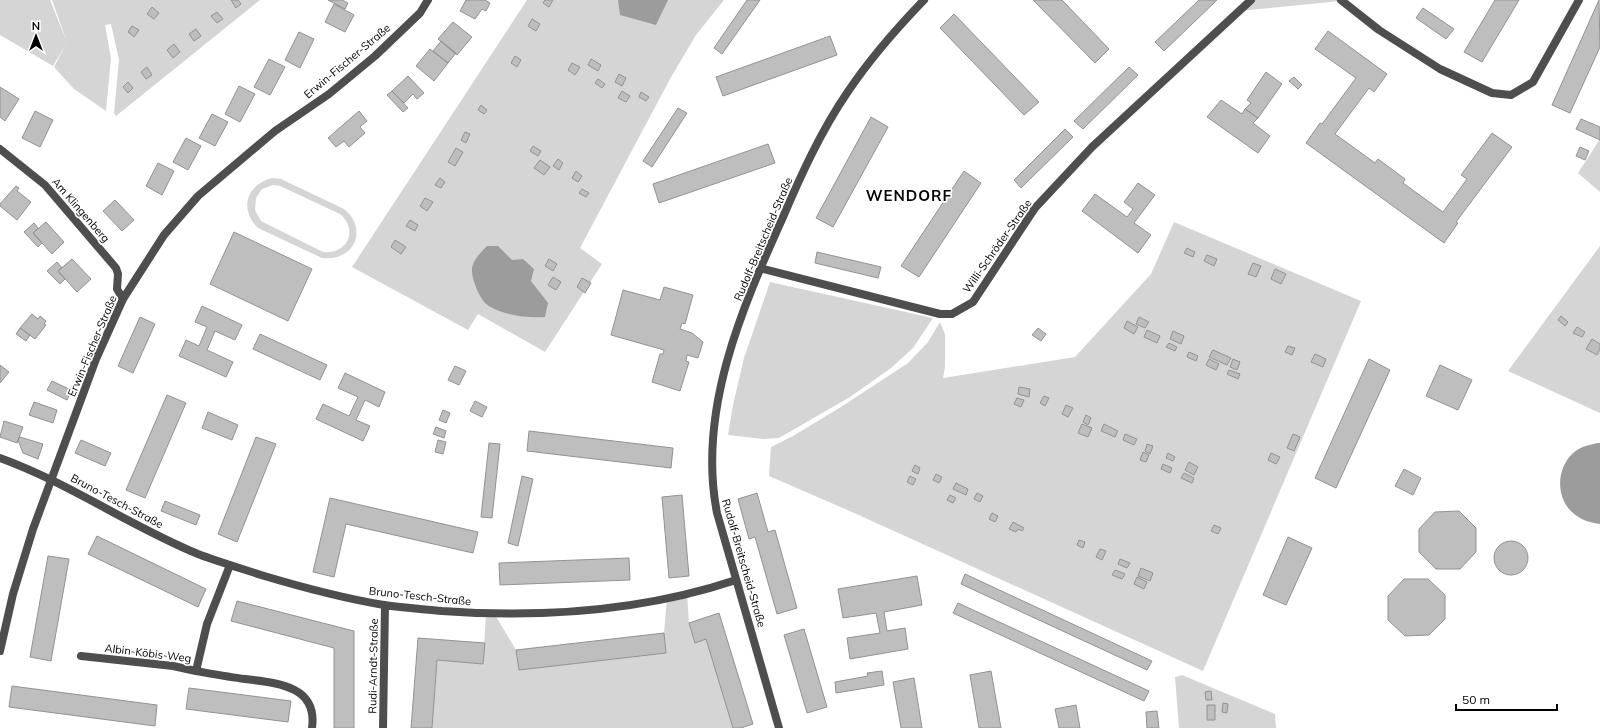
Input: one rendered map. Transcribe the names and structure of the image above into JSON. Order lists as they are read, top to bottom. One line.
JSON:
{"streets":{"street":["Erwin-Fischer-Straße","Am Klingenberg","Rudolf-Breitscheid-Straße","Willi-Schröder-Straße","Bruno-Tesch-Straße","Albin-Köbis-Weg","Rudi-Arndt-Straße"]},"crossings":[["Erwin-Fischer-Straße","Am Klingenberg"],["Erwin-Fischer-Straße","Bruno-Tesch-Straße"],["Rudolf-Breitscheid-Straße","Willi-Schröder-Straße"],["Rudolf-Breitscheid-Straße","Bruno-Tesch-Straße"],["Bruno-Tesch-Straße","Albin-Köbis-Weg"],["Bruno-Tesch-Straße","Rudi-Arndt-Straße"]],"districts":["WENDORF"],"scale_bar":"50 m","north":"top"}
